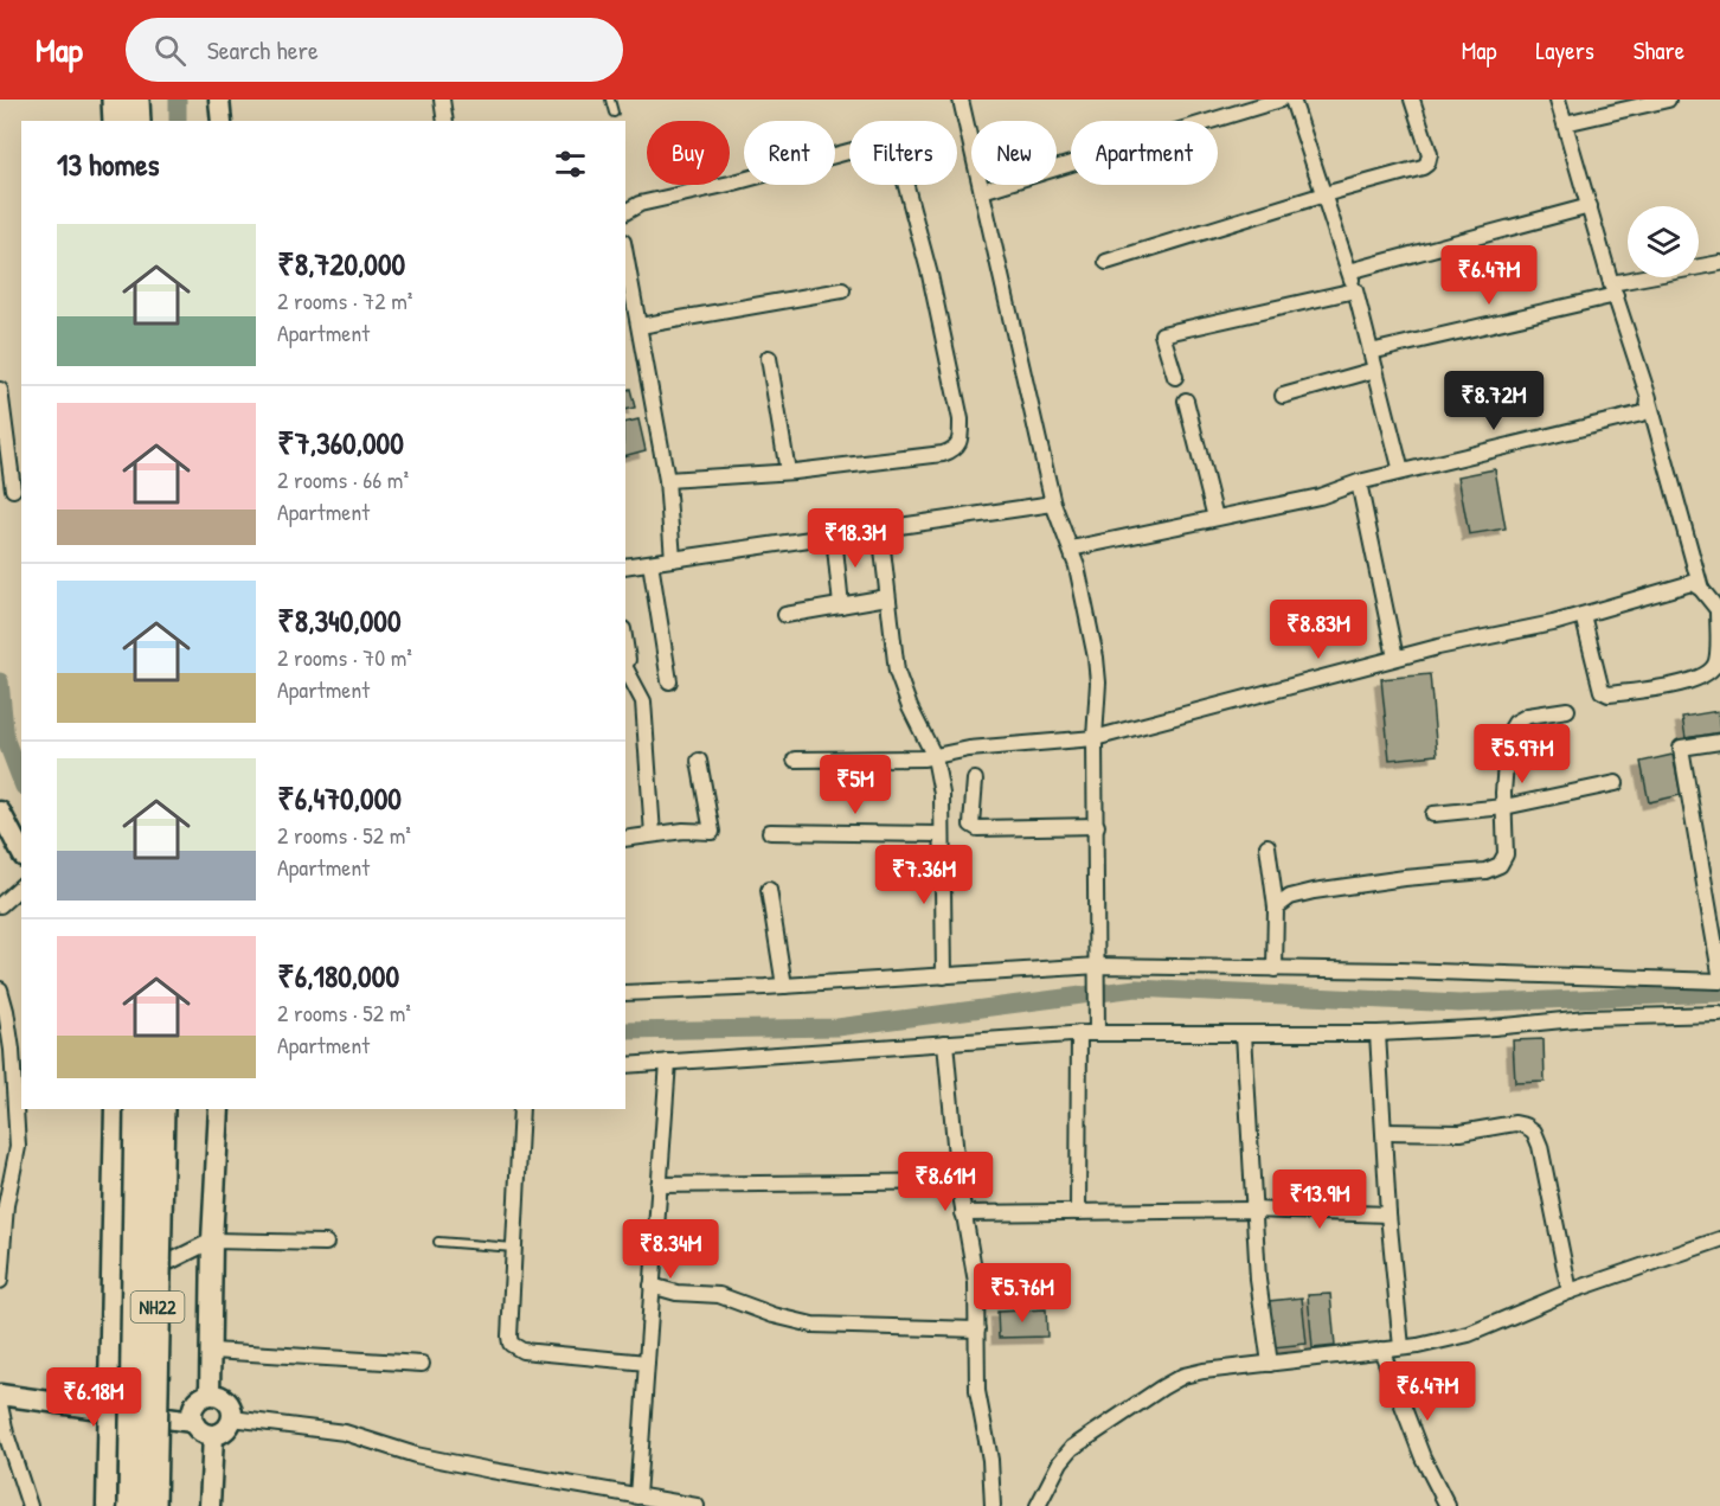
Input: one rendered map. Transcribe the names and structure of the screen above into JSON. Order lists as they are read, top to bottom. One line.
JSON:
{"streets":{"highway":["NH22"]},"page":{"header":"Map","search":"Search here","nav":["Map","Layers","Share"],"chip":["Buy","Rent","Filters","New","Apartment"],"heading":"13 homes","list":[{"name":"₹8,720,000","note":"2 rooms · 72 m² · Apartment"},{"name":"₹7,360,000","note":"2 rooms · 66 m² · Apartment"},{"name":"₹8,340,000","note":"2 rooms · 70 m² · Apartment"},{"name":"₹6,470,000","note":"2 rooms · 52 m² · Apartment"},{"name":"₹6,180,000","note":"2 rooms · 52 m² · Apartment"}],"price":["₹6.47M","₹8.72M","₹18.3M","₹8.83M","₹5.97M","₹5M","₹7.36M","₹8.61M","₹13.9M","₹8.34M","₹5.76M","₹6.47M","₹6.18M"]}}
